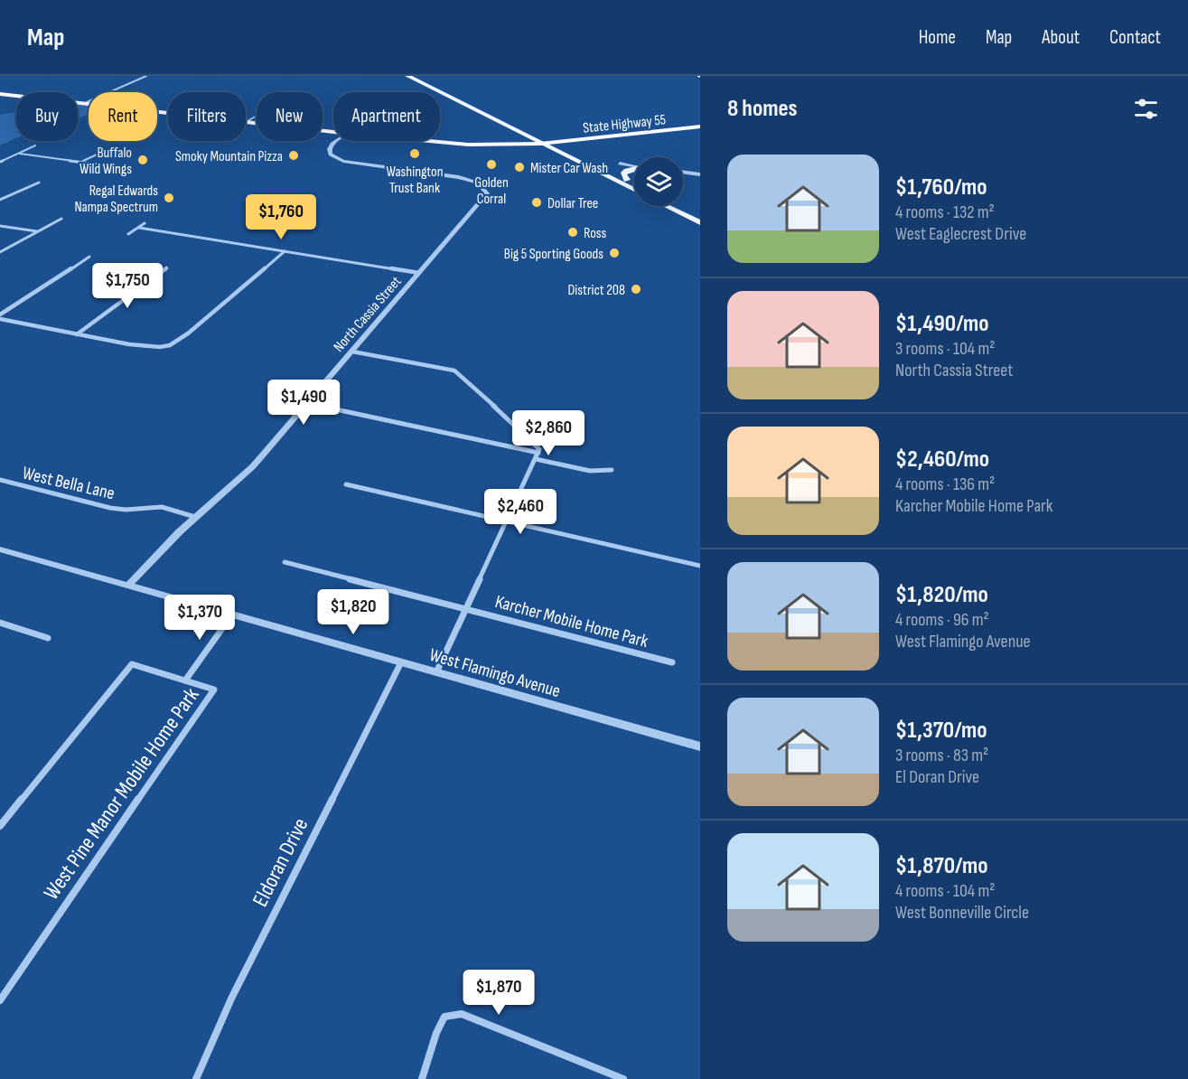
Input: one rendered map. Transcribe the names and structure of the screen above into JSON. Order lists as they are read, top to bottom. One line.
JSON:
{"streets":{"highway":["State Highway 55"],"street":["North Cassia Street","West Bella Lane","Karcher Mobile Home Park","West Flamingo Avenue","West Pine Manor Mobile Home Park","Eldoran Drive"]},"crossings":[["North Cassia Street","West Bella Lane"],["North Cassia Street","West Flamingo Avenue"],["Karcher Mobile Home Park","West Flamingo Avenue"],["West Flamingo Avenue","Eldoran Drive"]],"places":["Washington Trust Bank","Smoky Mountain Pizza","Buffalo Wild Wings","Golden Corral","Mister Car Wash","Regal Edwards Nampa Spectrum","Dollar Tree","Ross","Big 5 Sporting Goods","District 208"],"page":{"header":"Map","nav":["Home","Map","About","Contact"],"heading":"8 homes","chip":["Buy","Rent","Filters","New","Apartment"],"list":[{"name":"$1,760/mo","note":"4 rooms · 132 m² · West Eaglecrest Drive"},{"name":"$1,490/mo","note":"3 rooms · 104 m² · North Cassia Street"},{"name":"$2,460/mo","note":"4 rooms · 136 m² · Karcher Mobile Home Park"},{"name":"$1,820/mo","note":"4 rooms · 96 m² · West Flamingo Avenue"},{"name":"$1,370/mo","note":"3 rooms · 83 m² · El Doran Drive"},{"name":"$1,870/mo","note":"4 rooms · 104 m² · West Bonneville Circle"}],"price":["$1,760","$1,750","$1,490","$2,860","$2,460","$1,820","$1,370","$1,870"]}}
